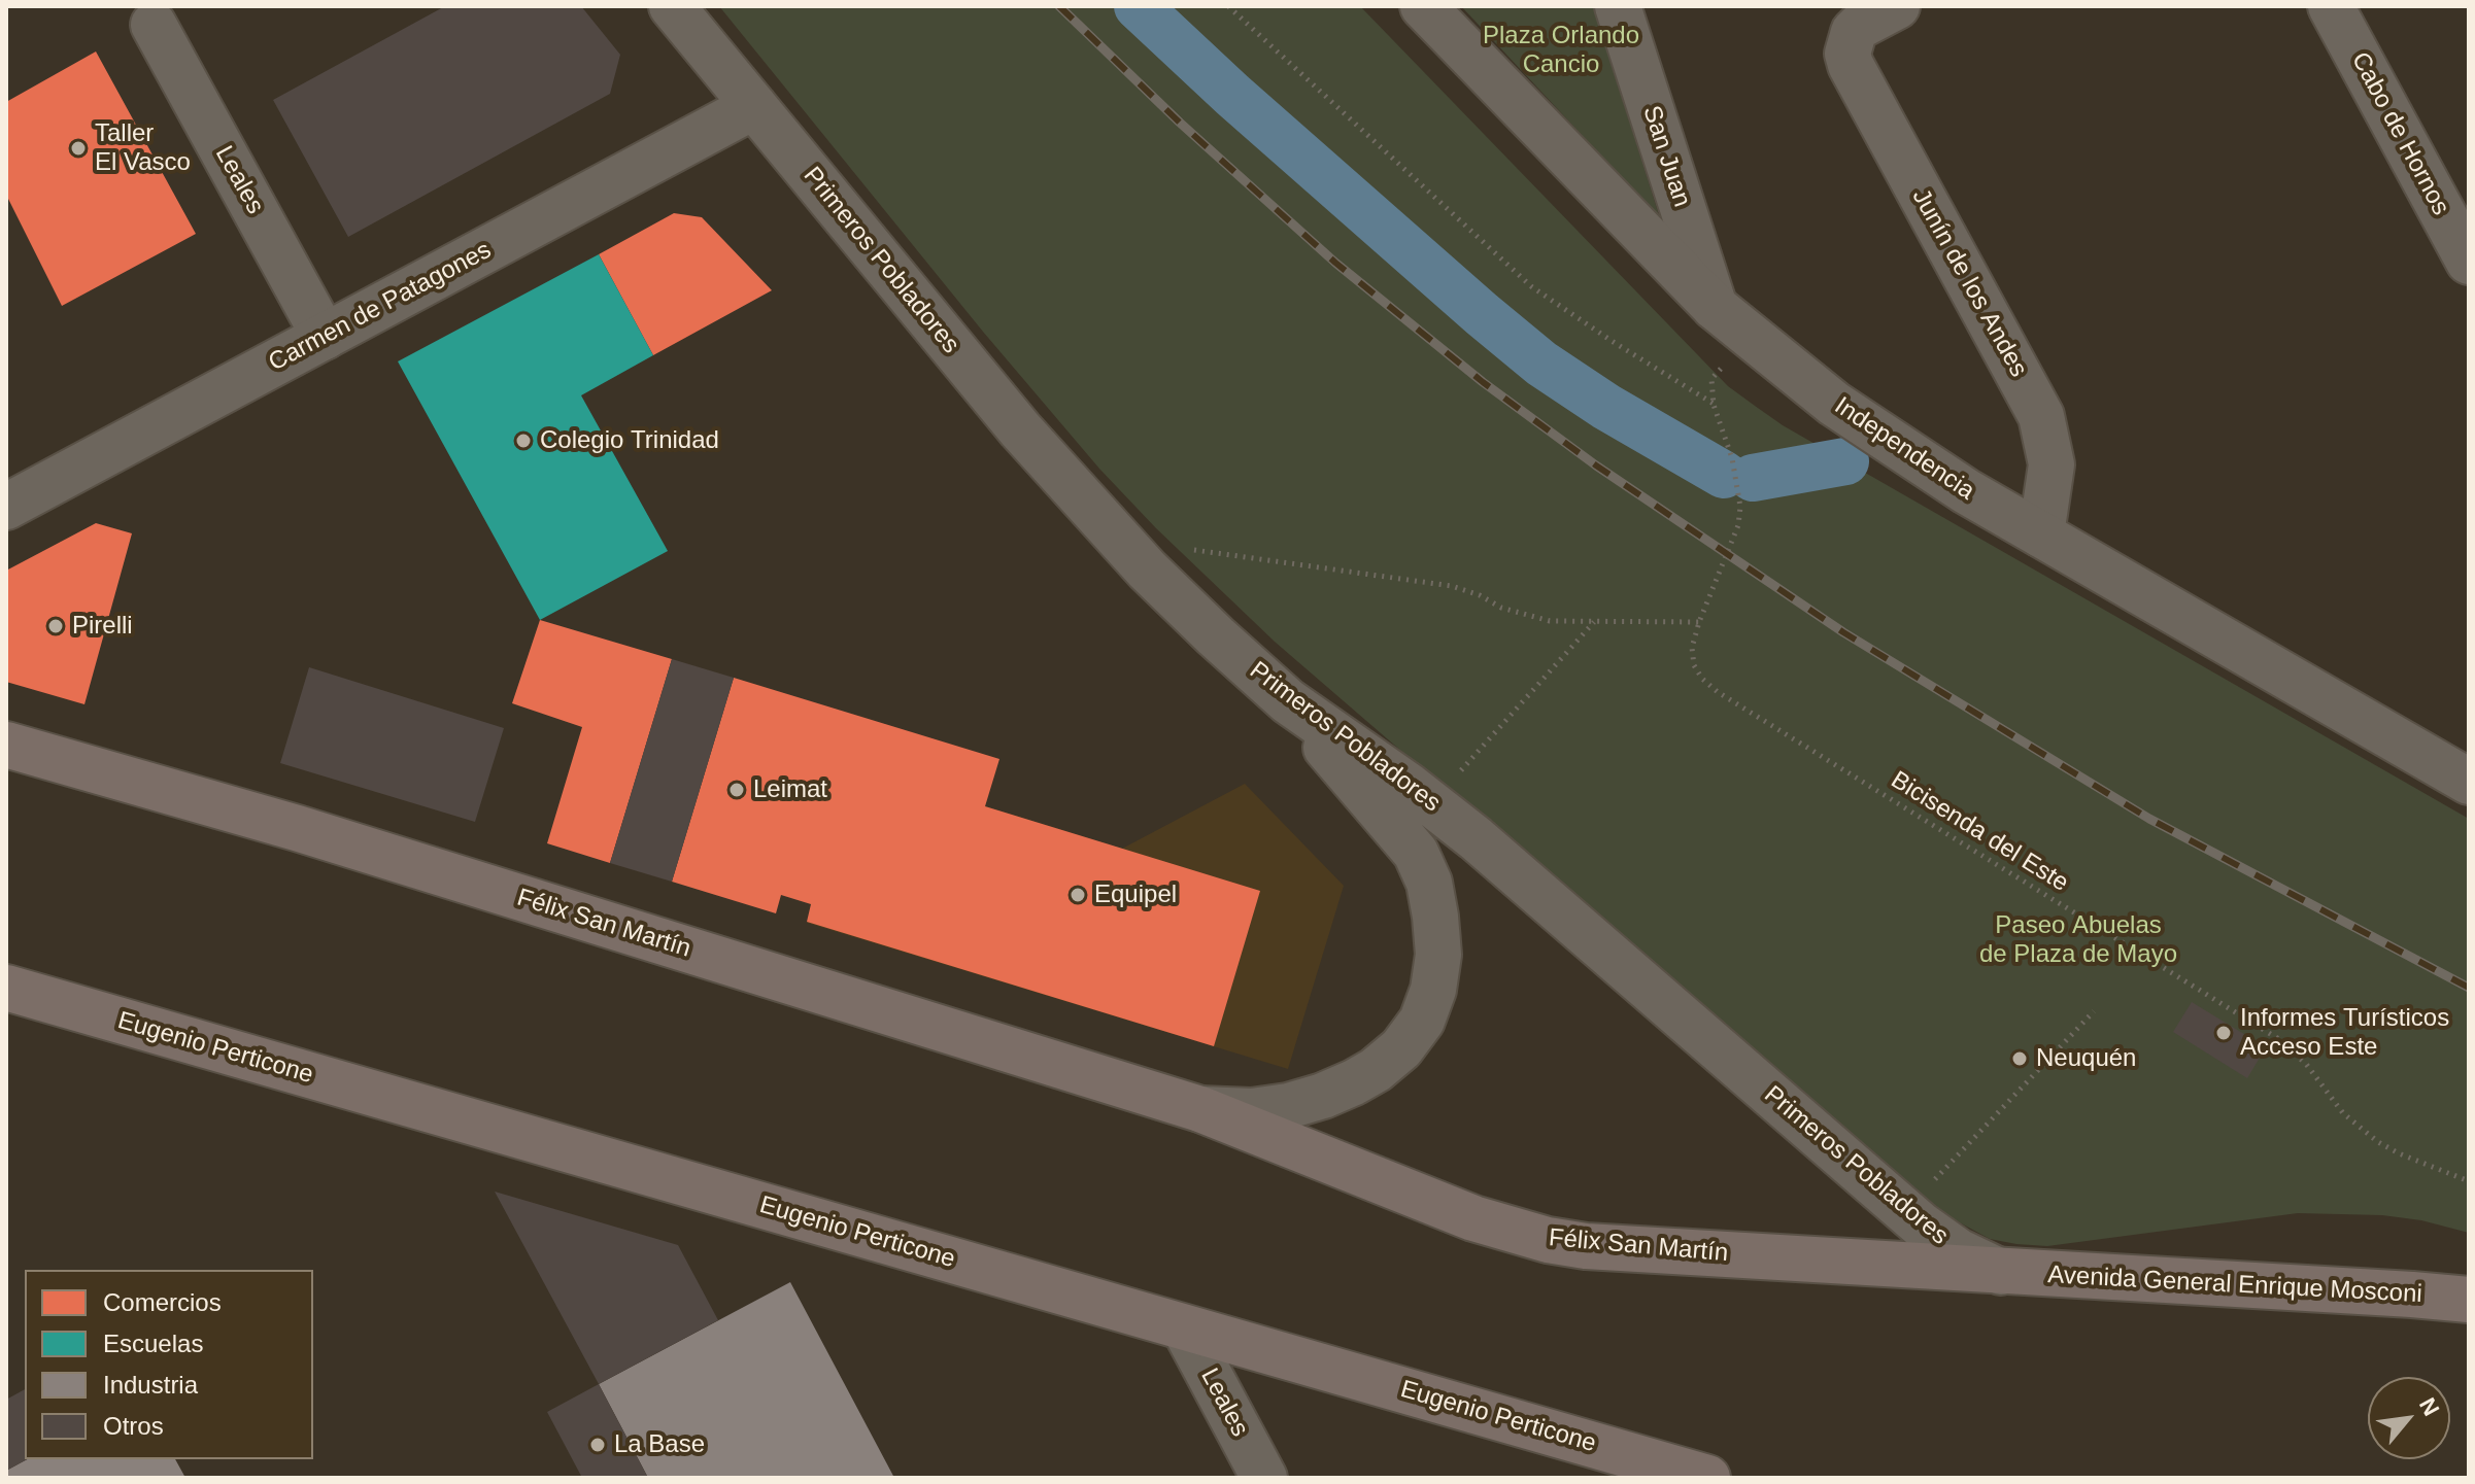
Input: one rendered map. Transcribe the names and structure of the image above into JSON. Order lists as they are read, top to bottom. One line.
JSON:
{"streets":{"highway":["Félix San Martín","Eugenio Perticone","Avenida General Enrique Mosconi"],"main road":["Cabo de Hornos","San Juan","Leales","Primeros Pobladores","Junín de los Andes","Carmen de Patagones","Independencia"],"path":["Bicisenda del Este"]},"crossings":[["San Juan","Independencia"],["Leales","Carmen de Patagones"],["Leales","Eugenio Perticone"],["Primeros Pobladores","Carmen de Patagones"],["Primeros Pobladores","Félix San Martín"],["Primeros Pobladores","Avenida General Enrique Mosconi"],["Junín de los Andes","Independencia"],["Félix San Martín","Avenida General Enrique Mosconi"]],"parks":["Plaza Orlando Cancio","Paseo Abuelas de Plaza de Mayo"],"places":["Taller El Vasco","Colegio Trinidad","Pirelli","Leimat","Equipel","Informes Turísticos Acceso Este","Neuquén","La Base"],"legend":["Comercios","Escuelas","Industria","Otros"],"north":"top right"}
